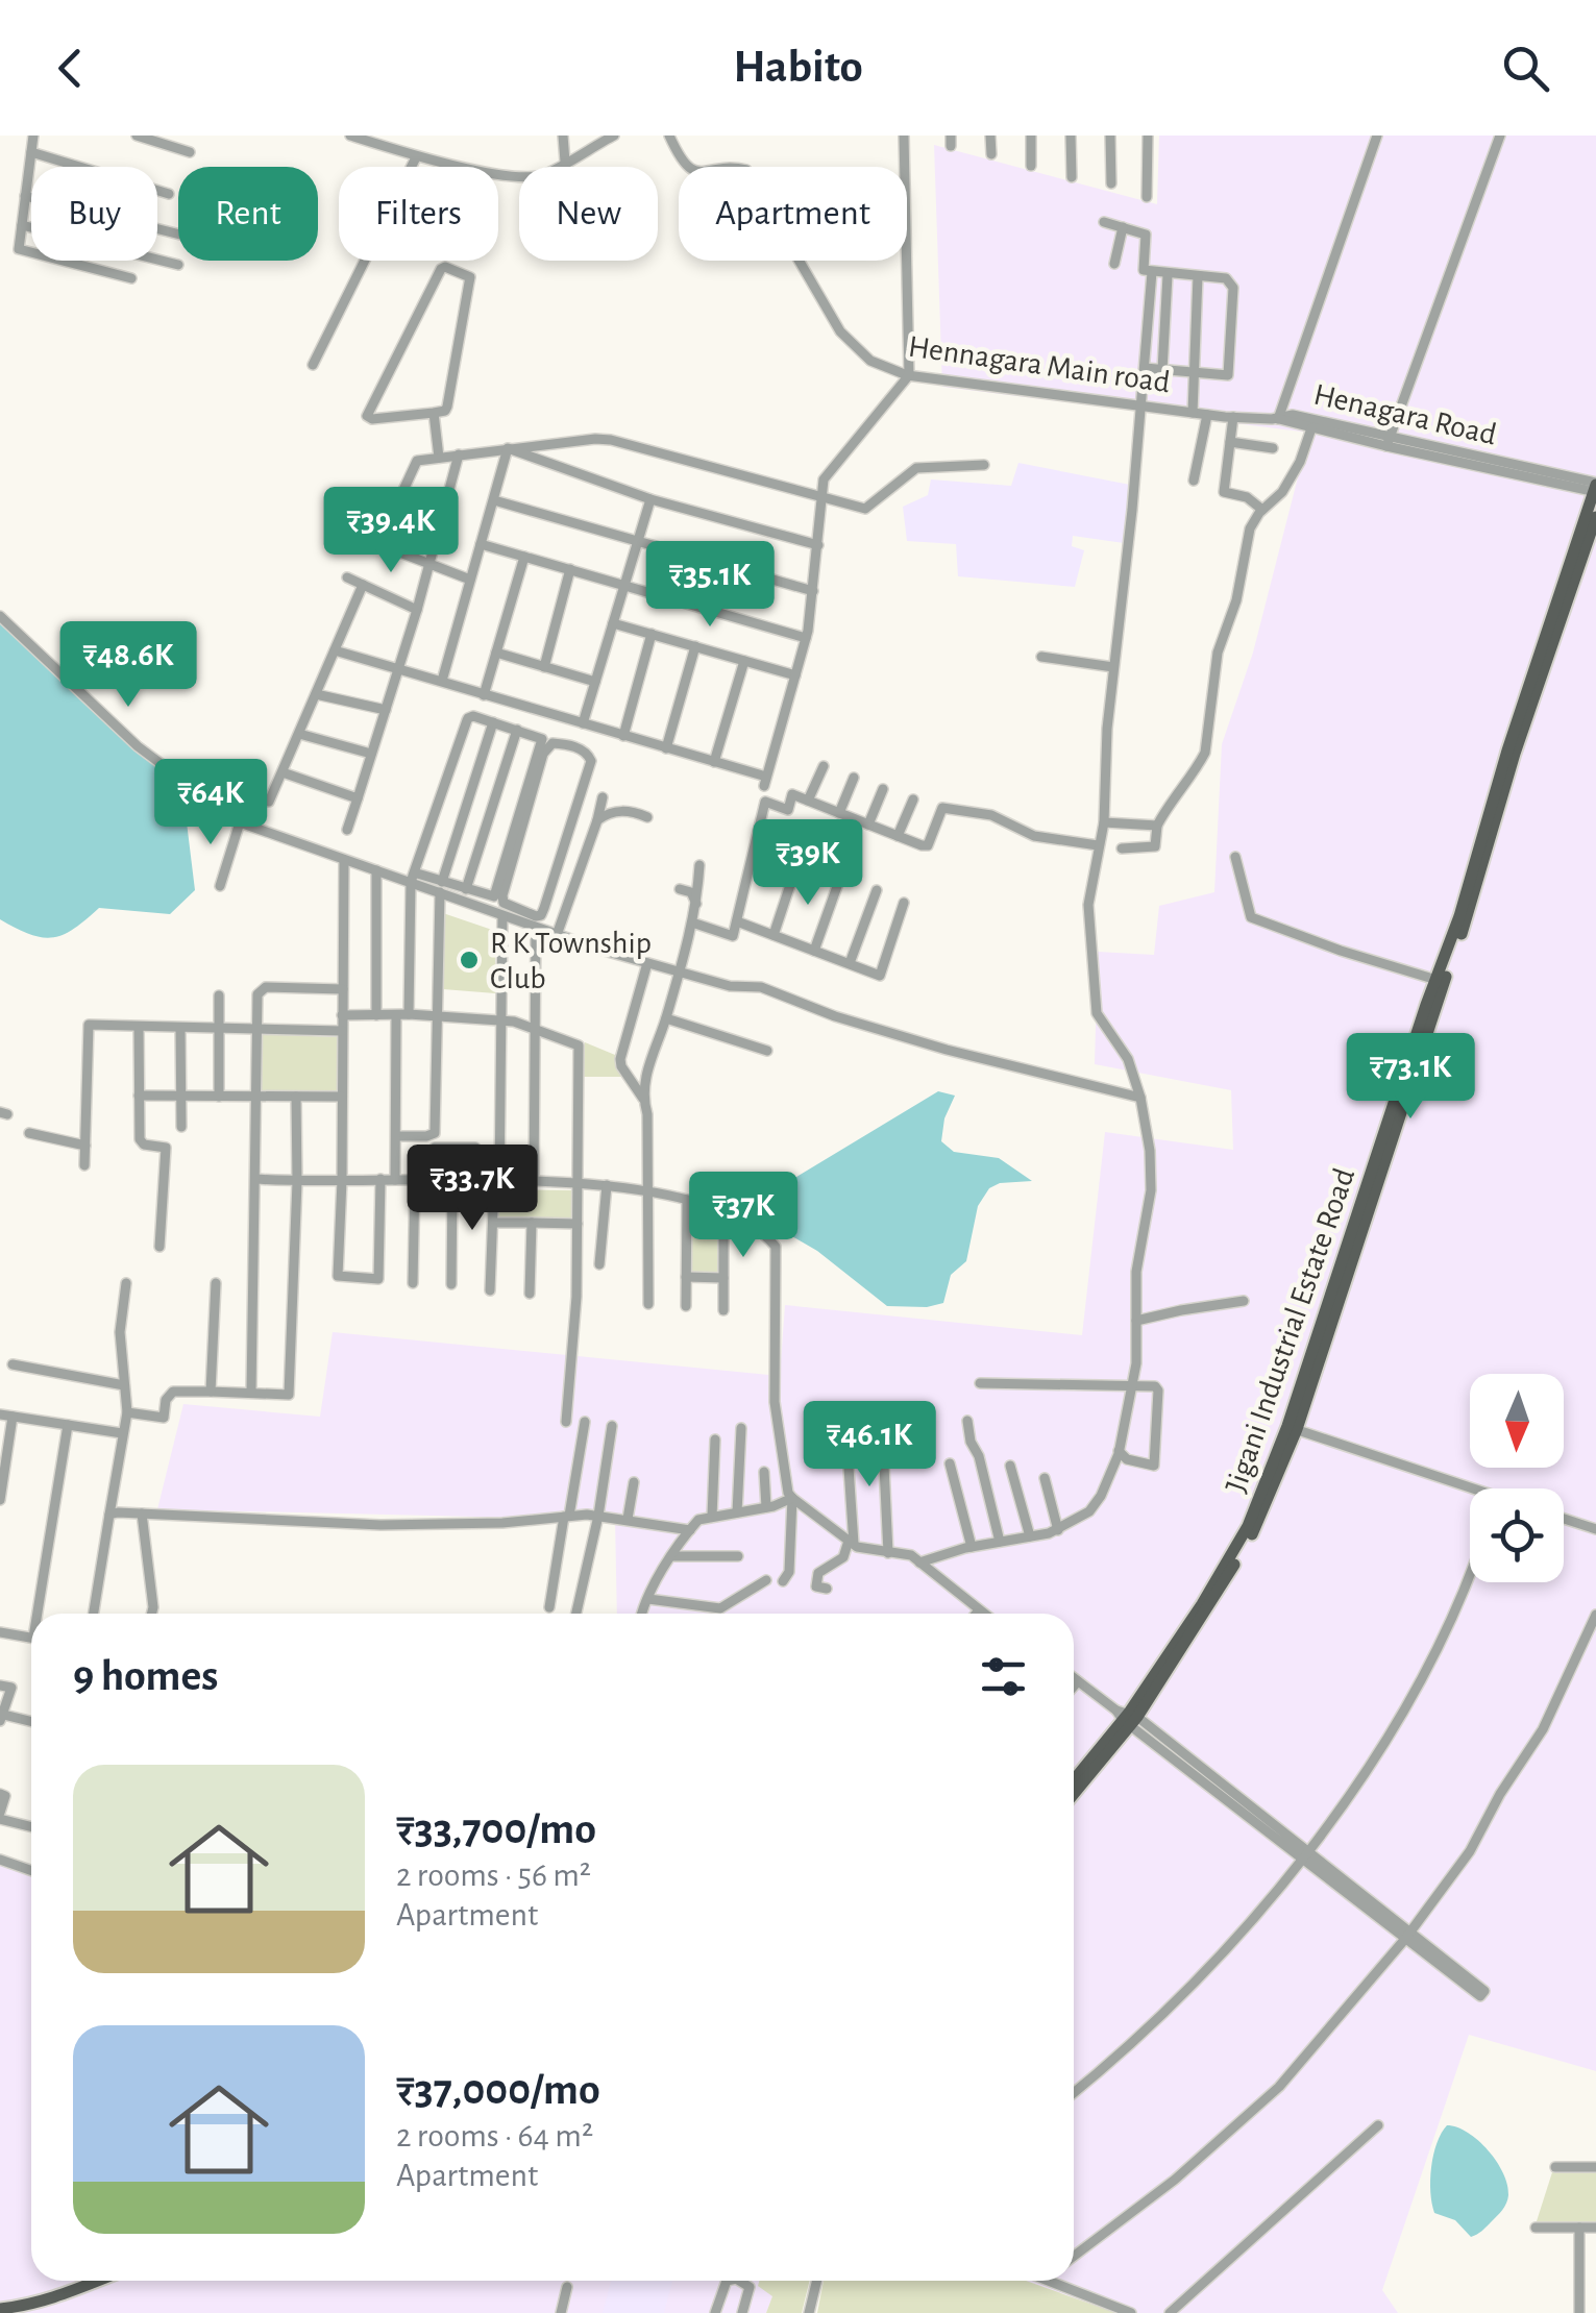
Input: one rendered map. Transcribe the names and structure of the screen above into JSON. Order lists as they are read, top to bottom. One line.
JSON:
{"streets":{"main road":["Jigani Industrial Estate Road"],"street":["Hennagara Main road","Henagara Road"]},"crossings":[["Hennagara Main road","Henagara Road"],["Henagara Road","Jigani Industrial Estate Road"]],"places":["R K Township Club"],"north":"bottom","page":{"header":"Habito","chip":["Buy","Rent","Filters","New","Apartment"],"price":["₹39.4K","₹35.1K","₹48.6K","₹64K","₹39K","₹73.1K","₹33.7K","₹37K","₹46.1K"],"heading":"9 homes","list":[{"name":"₹33,700/mo","note":"2 rooms · 56 m² · Apartment"},{"name":"₹37,000/mo","note":"2 rooms · 64 m² · Apartment"}]}}
